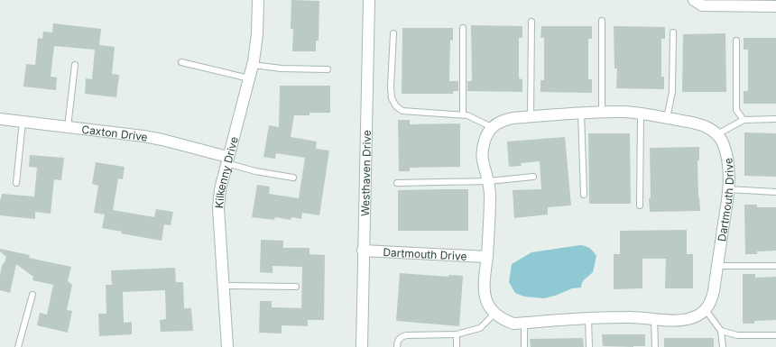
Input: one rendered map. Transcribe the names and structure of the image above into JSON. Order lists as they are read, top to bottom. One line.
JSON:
{"streets":{"street":["Caxton Drive","Kilkenny Drive","Westhaven Drive","Dartmouth Drive"]},"crossings":[["Caxton Drive","Kilkenny Drive"],["Westhaven Drive","Dartmouth Drive"]]}
